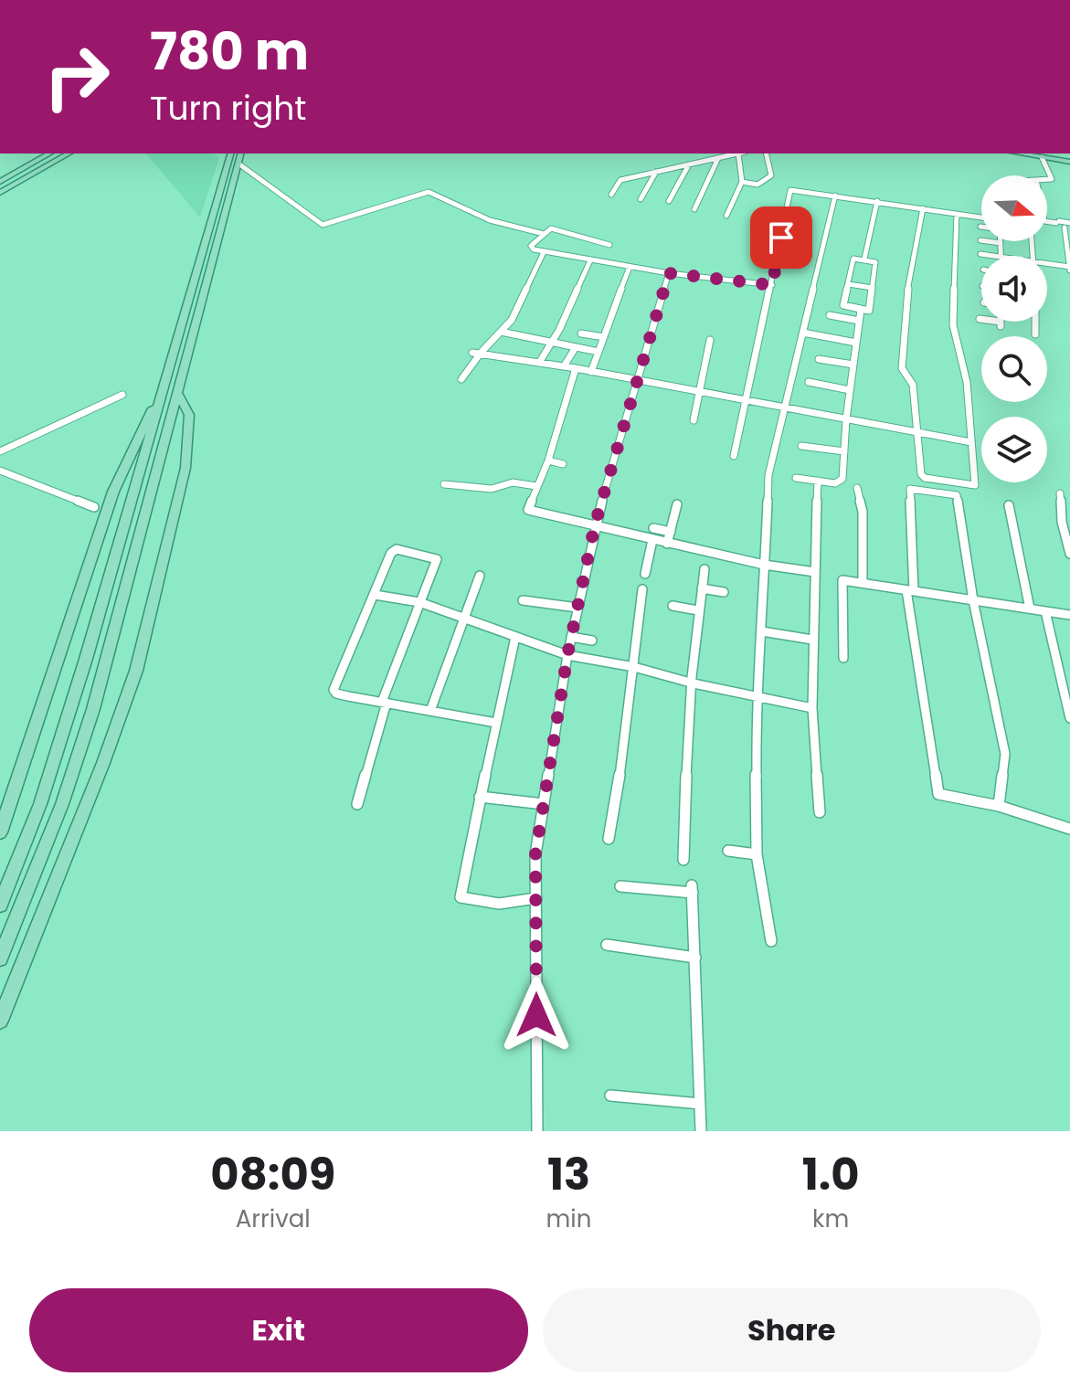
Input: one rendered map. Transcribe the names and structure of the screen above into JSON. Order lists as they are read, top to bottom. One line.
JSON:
{"north":"right","page":{"turn":["780 m","Turn right"],"eta":["08:09","Arrival","13","min","1.0","km"],"buttons":["Exit","Share"]}}
